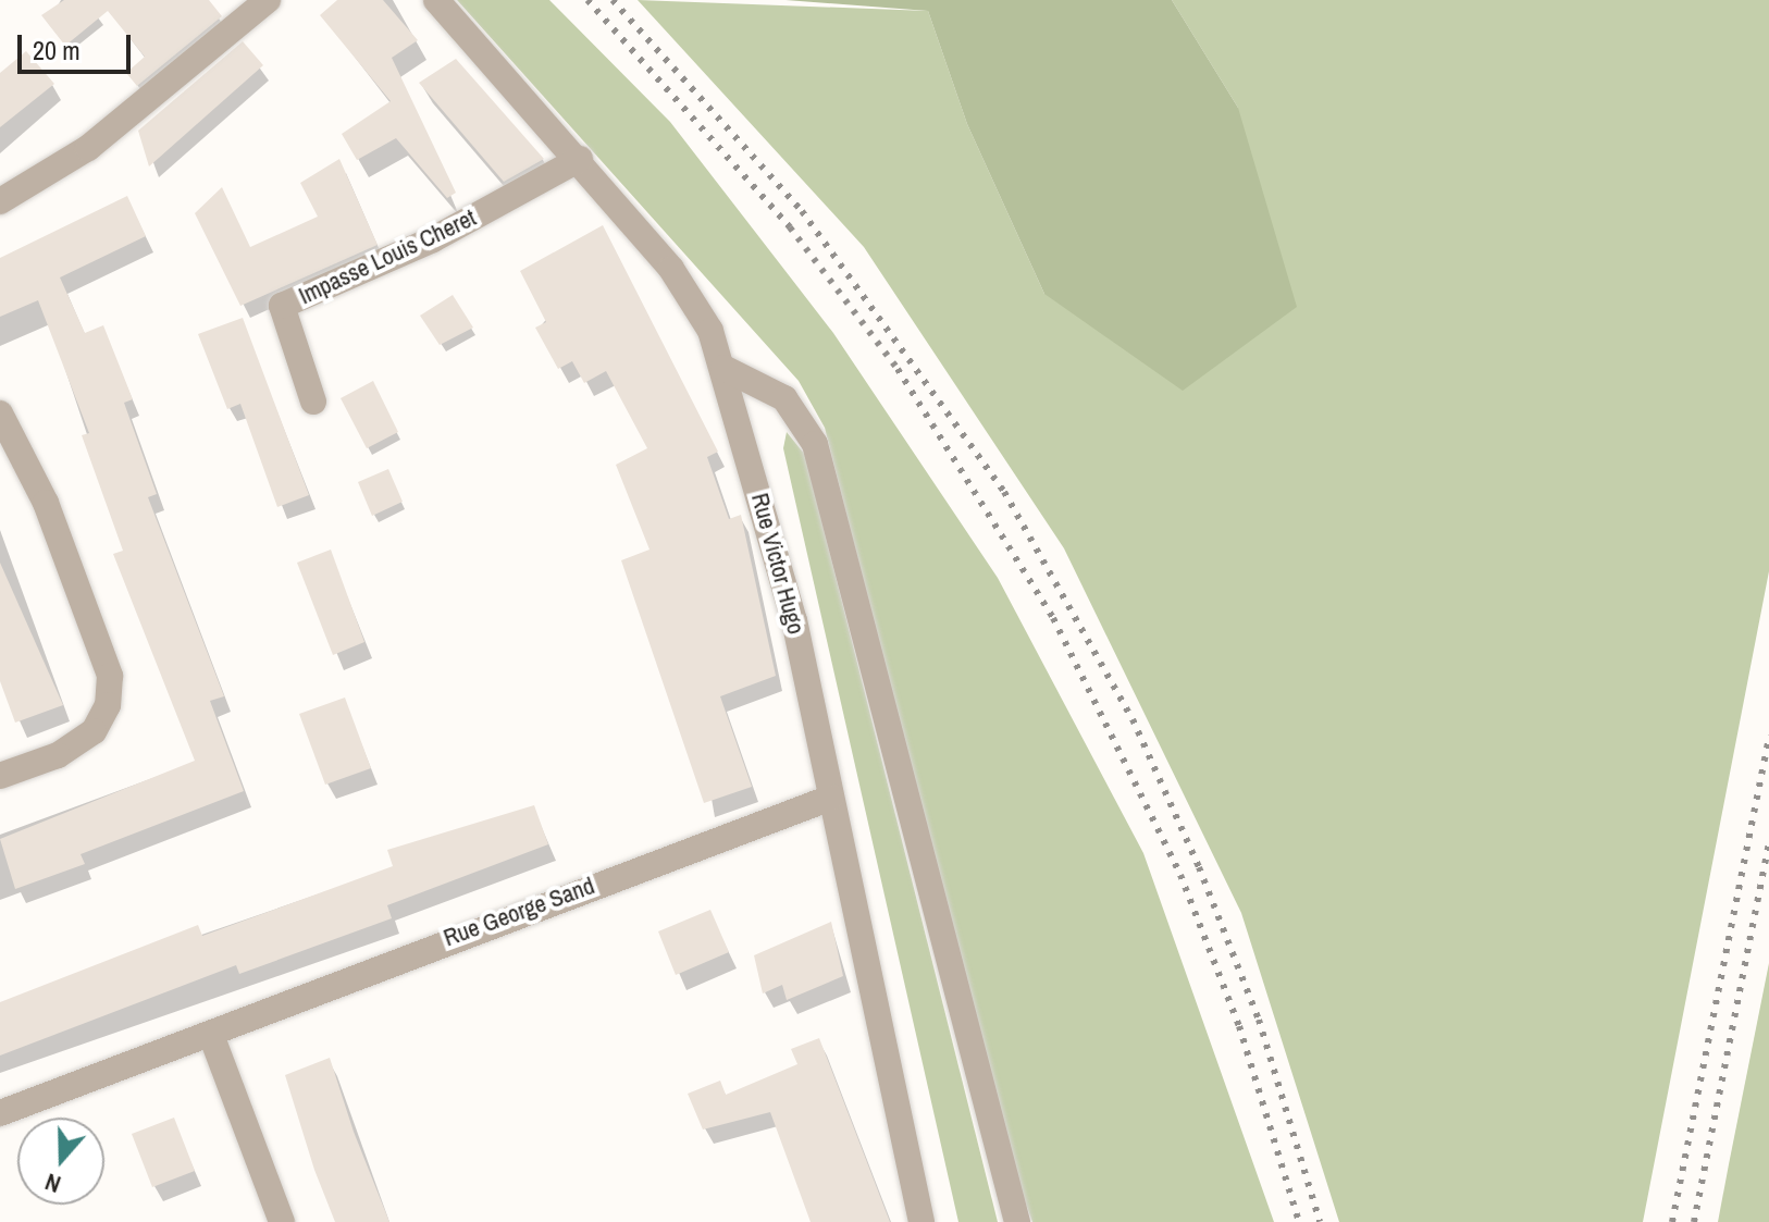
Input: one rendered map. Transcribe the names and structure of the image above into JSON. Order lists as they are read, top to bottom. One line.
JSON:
{"streets":{"street":["Impasse Louis Cheret","Rue Victor Hugo","Rue George Sand"]},"crossings":[["Impasse Louis Cheret","Rue Victor Hugo"],["Rue Victor Hugo","Rue George Sand"]],"scale_bar":"20 m","north":"bottom"}
